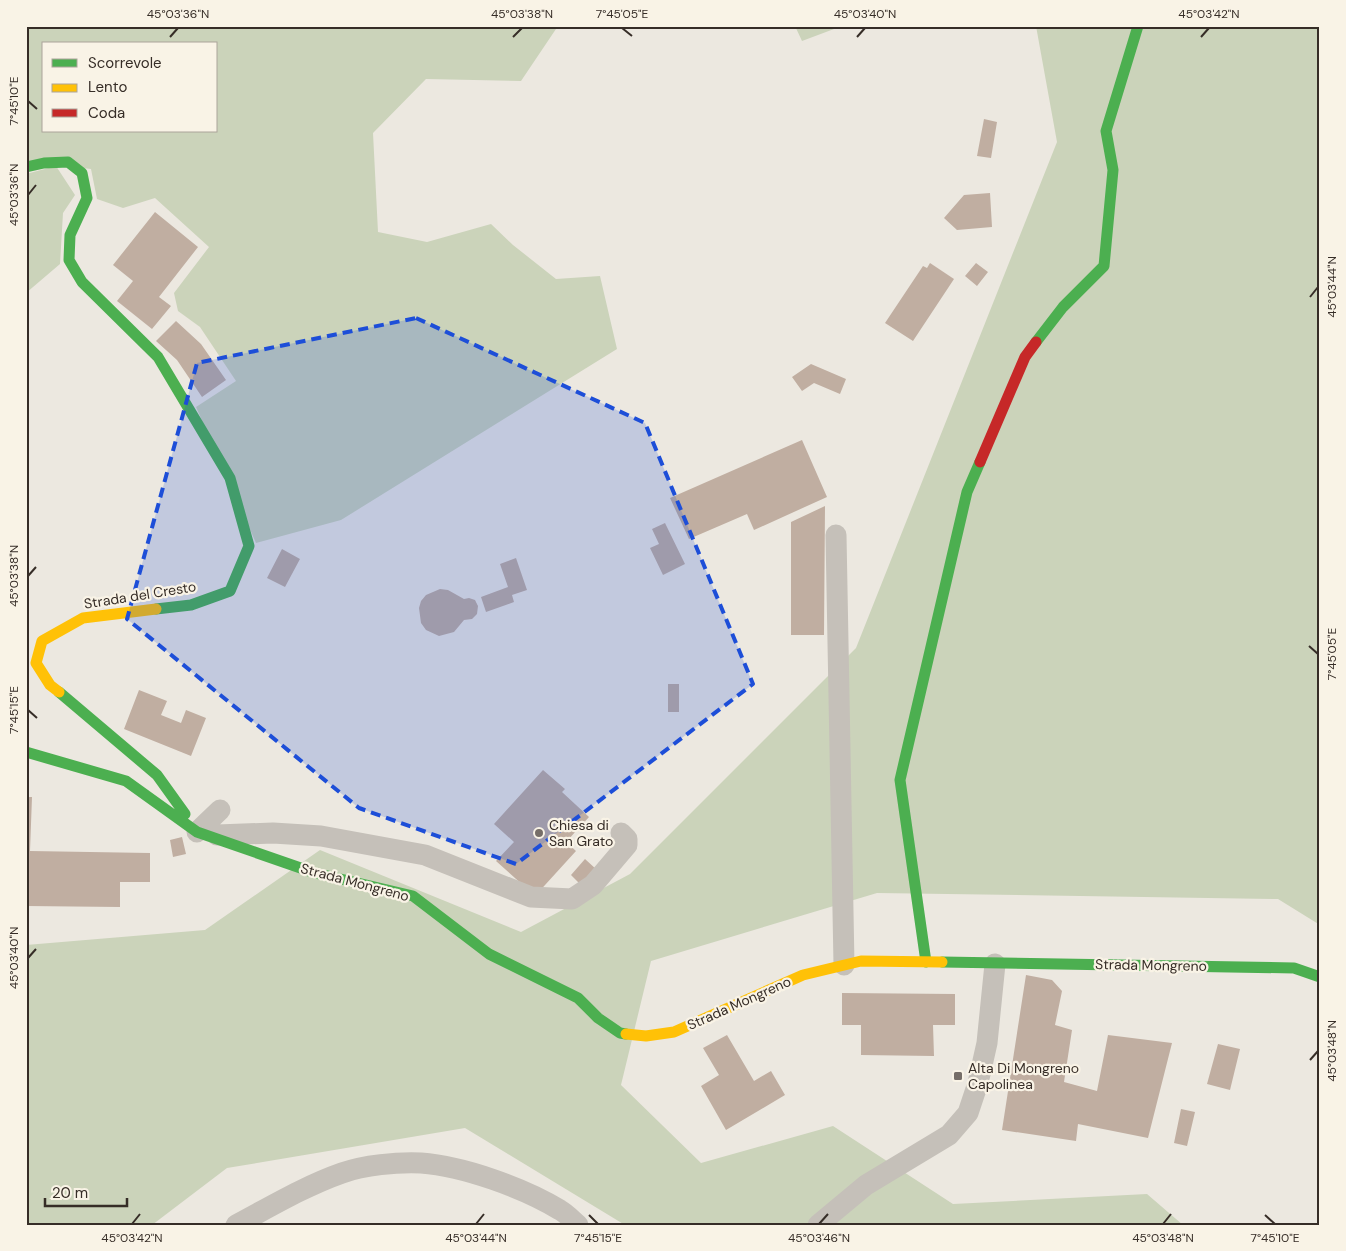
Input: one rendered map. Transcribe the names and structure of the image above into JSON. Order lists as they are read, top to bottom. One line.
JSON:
{"streets":{"street":["Strada del Cresto","Strada Mongreno"]},"crossings":[["Strada del Cresto","Strada Mongreno"]],"places":{"other":["Chiesa di San Grato"],"transit":["Alta Di Mongreno Capolinea"]},"legend":["Scorrevole","Lento","Coda"],"scale_bar":"20 m","coordinates":["45°03'36\"N","45°03'38\"N","7°45'05\"E","45°03'40\"N","45°03'42\"N","7°45'10\"E","45°03'44\"N","7°45'15\"E","45°03'48\"N","45°03'46\"N"]}
